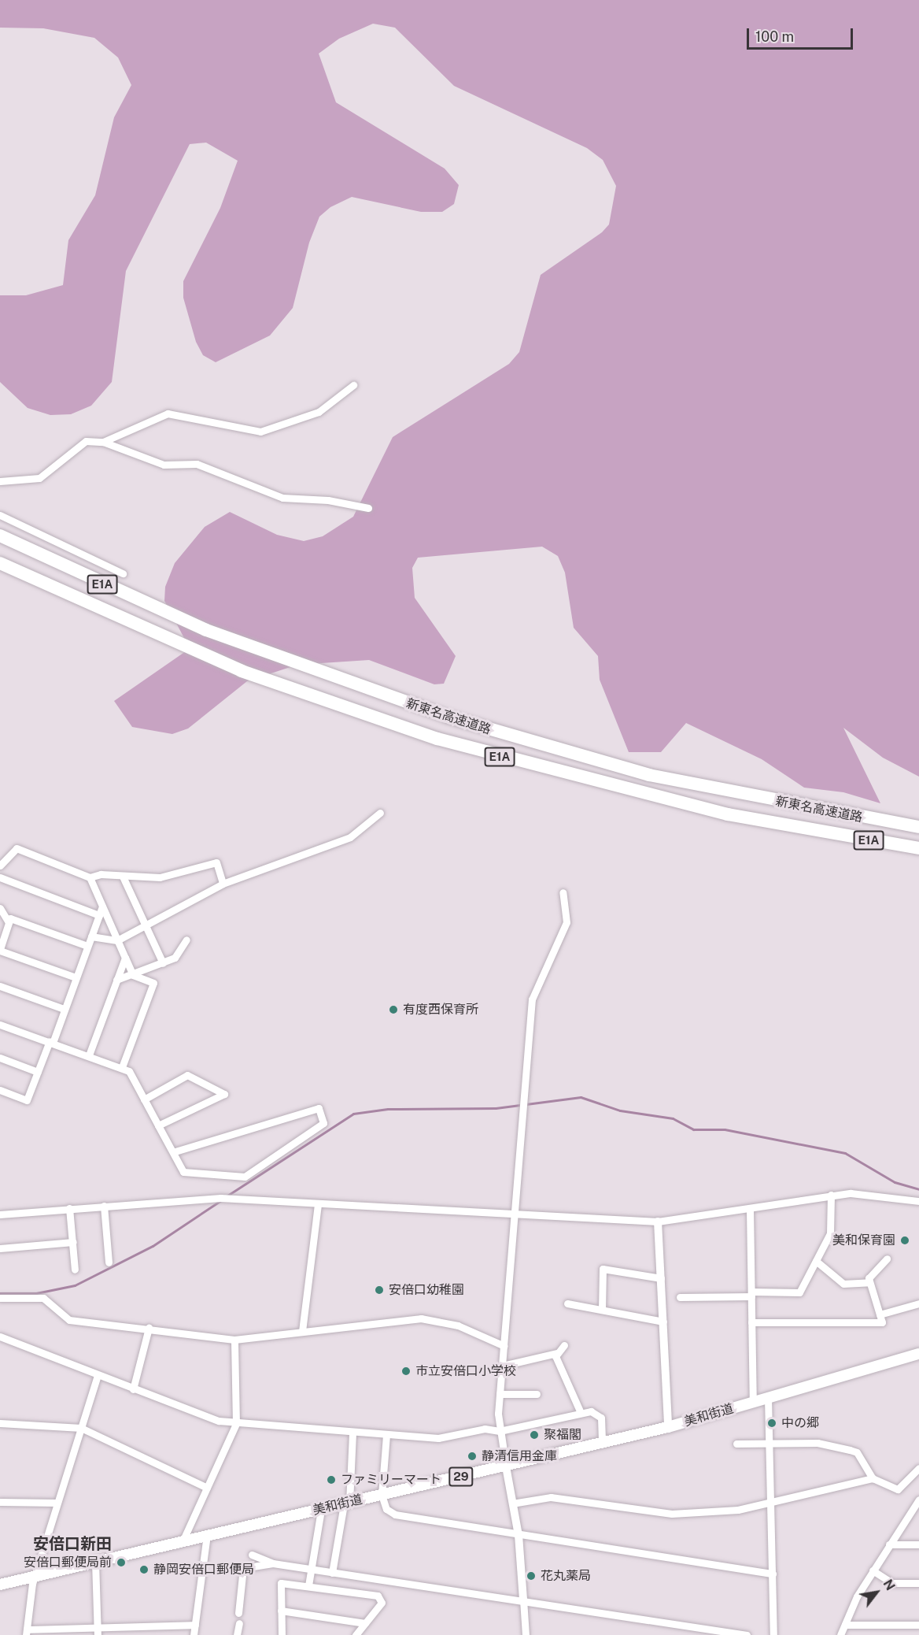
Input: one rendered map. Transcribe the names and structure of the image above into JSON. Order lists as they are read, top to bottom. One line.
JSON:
{"streets":{"highway":["E1A","新東名高速道路"],"main road":["美和街道","29"]},"districts":["安倍口新田"],"places":["有度西保育所","美和保育園","安倍口幼稚園","市立安倍口小学校","中の郷","聚福閣","静清信用金庫","ファミリーマート","安倍口郵便局前","静岡安倍口郵便局","花丸薬局"],"scale_bar":"100 m","north":"top right"}
